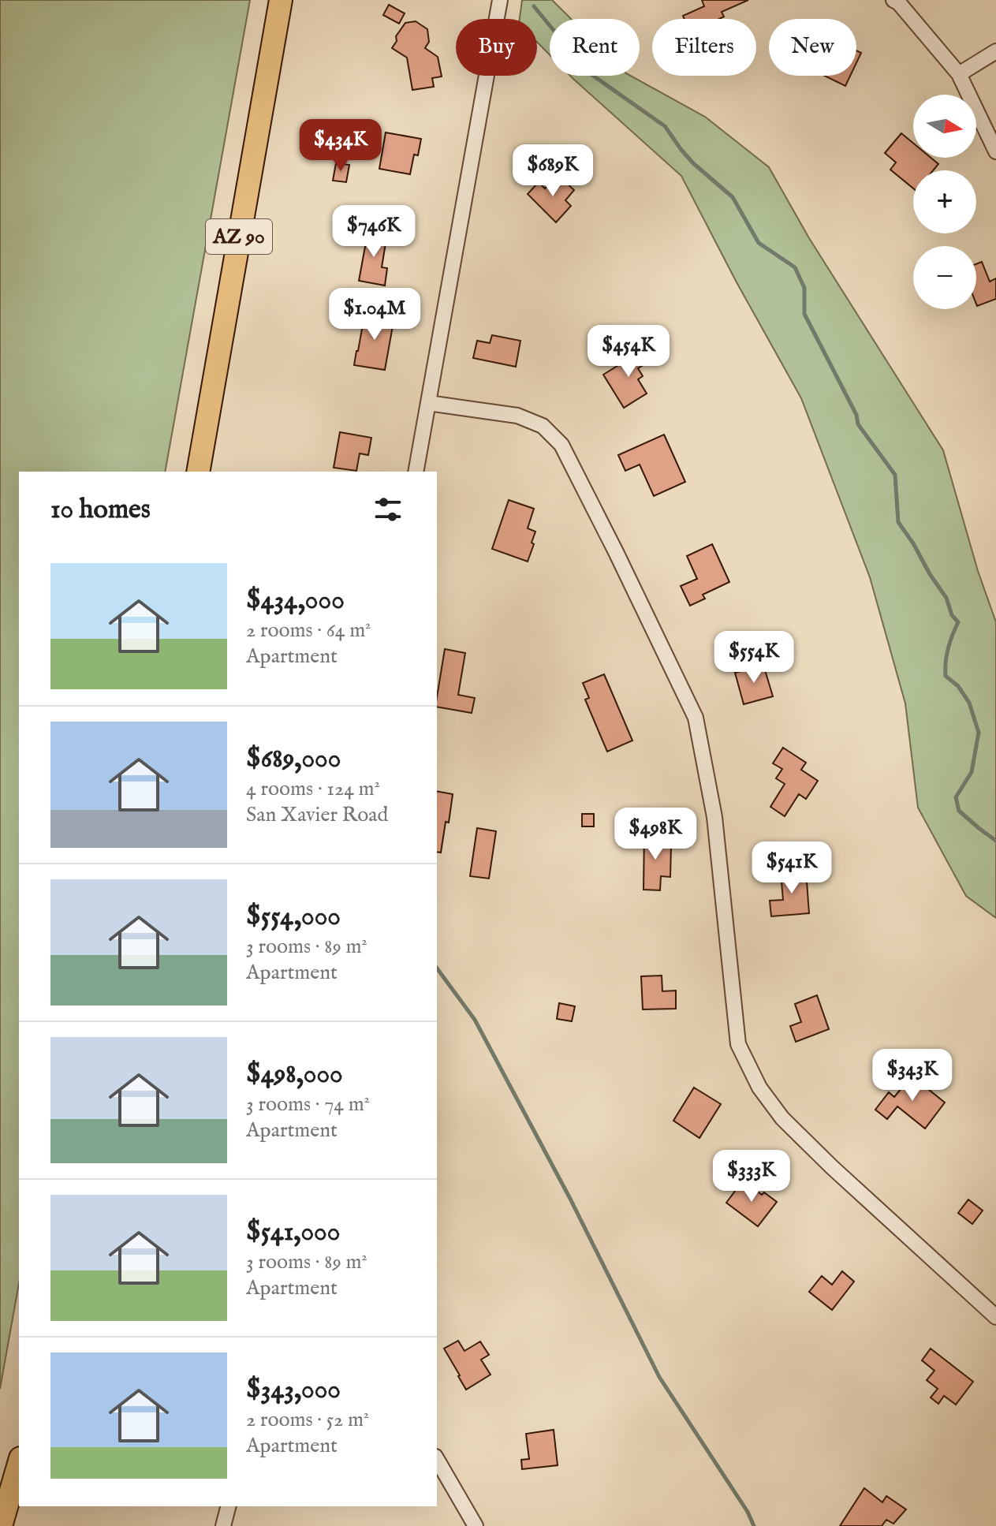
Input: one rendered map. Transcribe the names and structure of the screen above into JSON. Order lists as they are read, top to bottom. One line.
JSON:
{"streets":{"highway":["AZ 90"]},"north":"right","page":{"chip":["Buy","Rent","Filters","New"],"map_buttons":["+","−"],"price":["$434K","$689K","$746K","$1.04M","$454K","$554K","$498K","$541K","$343K","$333K"],"heading":"10 homes","list":[{"name":"$434,000","note":"2 rooms · 64 m² · Apartment"},{"name":"$689,000","note":"4 rooms · 124 m² · San Xavier Road"},{"name":"$554,000","note":"3 rooms · 89 m² · Apartment"},{"name":"$498,000","note":"3 rooms · 74 m² · Apartment"},{"name":"$541,000","note":"3 rooms · 89 m² · Apartment"},{"name":"$343,000","note":"2 rooms · 52 m² · Apartment"}]}}
